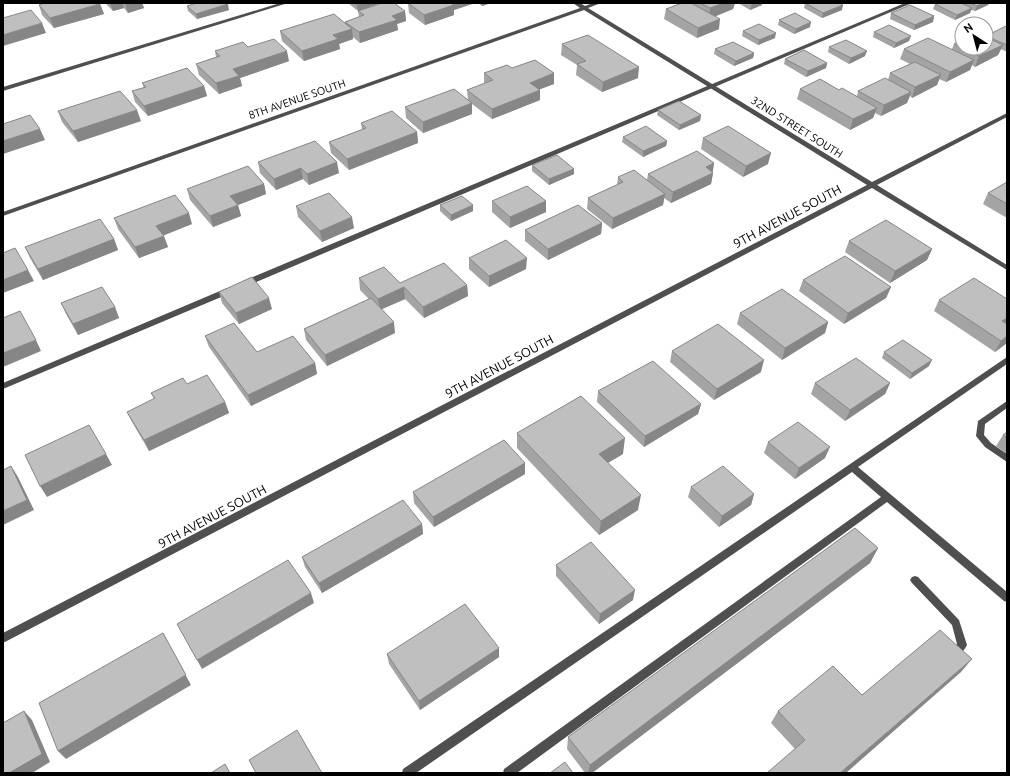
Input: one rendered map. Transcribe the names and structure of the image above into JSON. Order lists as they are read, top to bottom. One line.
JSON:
{"streets":{"street":["8TH AVENUE SOUTH","32ND STREET SOUTH","9TH AVENUE SOUTH"]},"crossings":[["8TH AVENUE SOUTH","32ND STREET SOUTH"],["32ND STREET SOUTH","9TH AVENUE SOUTH"]],"north":"top left"}
